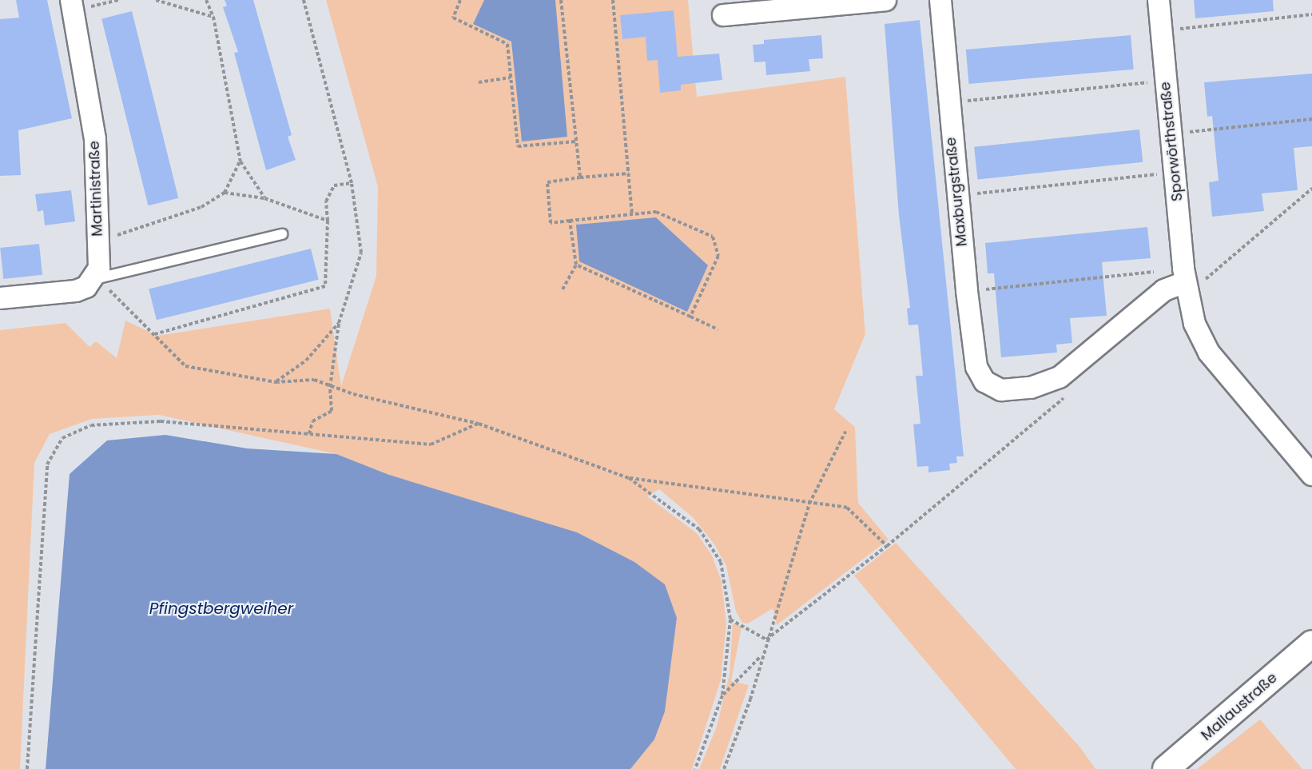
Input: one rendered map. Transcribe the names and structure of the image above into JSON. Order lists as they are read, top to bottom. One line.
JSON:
{"streets":{"street":["Sporwörthstraße","Martinistraße","Maxburgstraße","Mallaustraße"]},"crossings":[["Sporwörthstraße","Maxburgstraße"]],"water":["Pfingstbergweiher"]}
